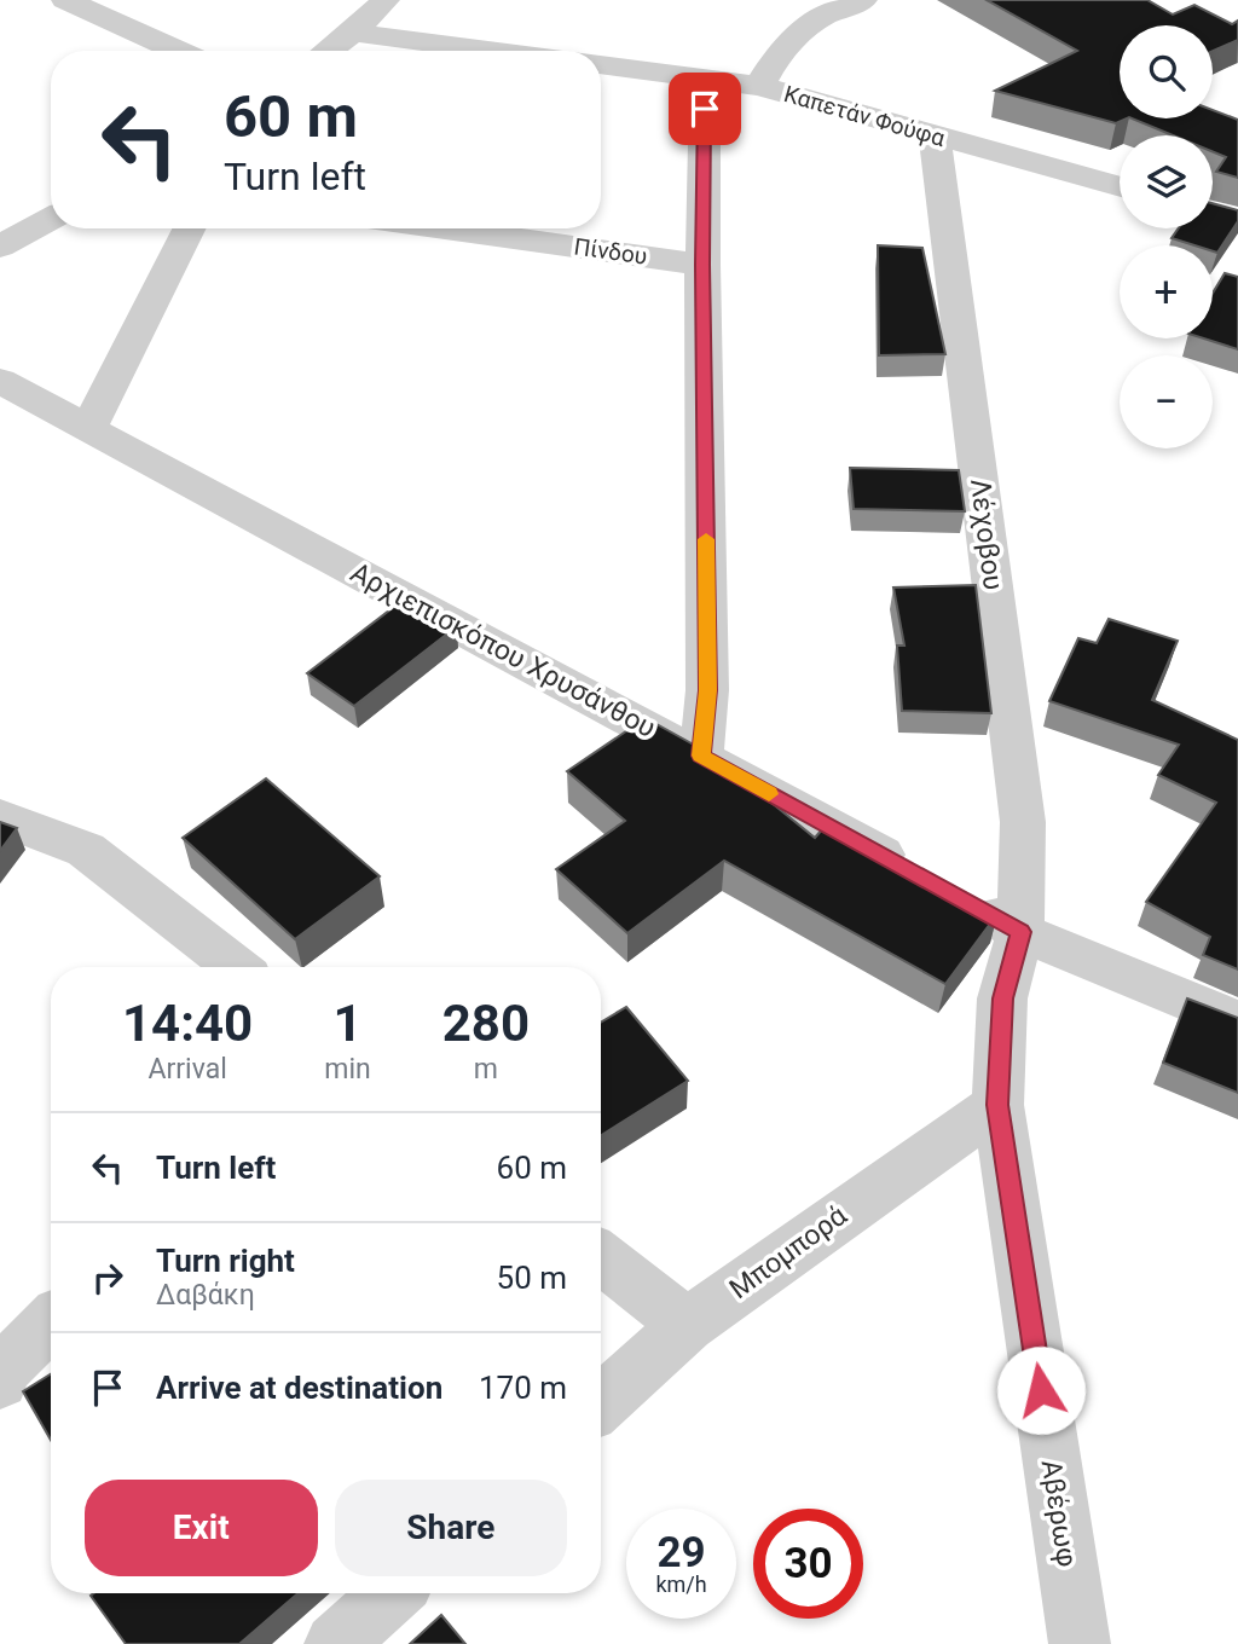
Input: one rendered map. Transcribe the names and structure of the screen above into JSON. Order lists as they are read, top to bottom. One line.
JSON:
{"streets":{"street":["Καπετάν Φούφα","Πίνδου","Λέχοβου","Αρχιεπισκόπου Χρυσάνθου","Μπομπορά","Αβέρωφ"]},"crossings":[["Καπετάν Φούφα","Λέχοβου"],["Λέχοβου","Αβέρωφ"],["Μπομπορά","Αβέρωφ"]],"page":{"map_buttons":["+","−"],"turn":["60 m","Turn left"],"eta":["14:40","Arrival","1","min","280","m"],"list":[{"name":"Turn left","value":"60 m"},{"name":"Turn right","note":"Δαβάκη","value":"50 m"},{"name":"Arrive at destination","value":"170 m"}],"buttons":["Exit","Share"],"speed":"29 km/h","limit":"30"}}
